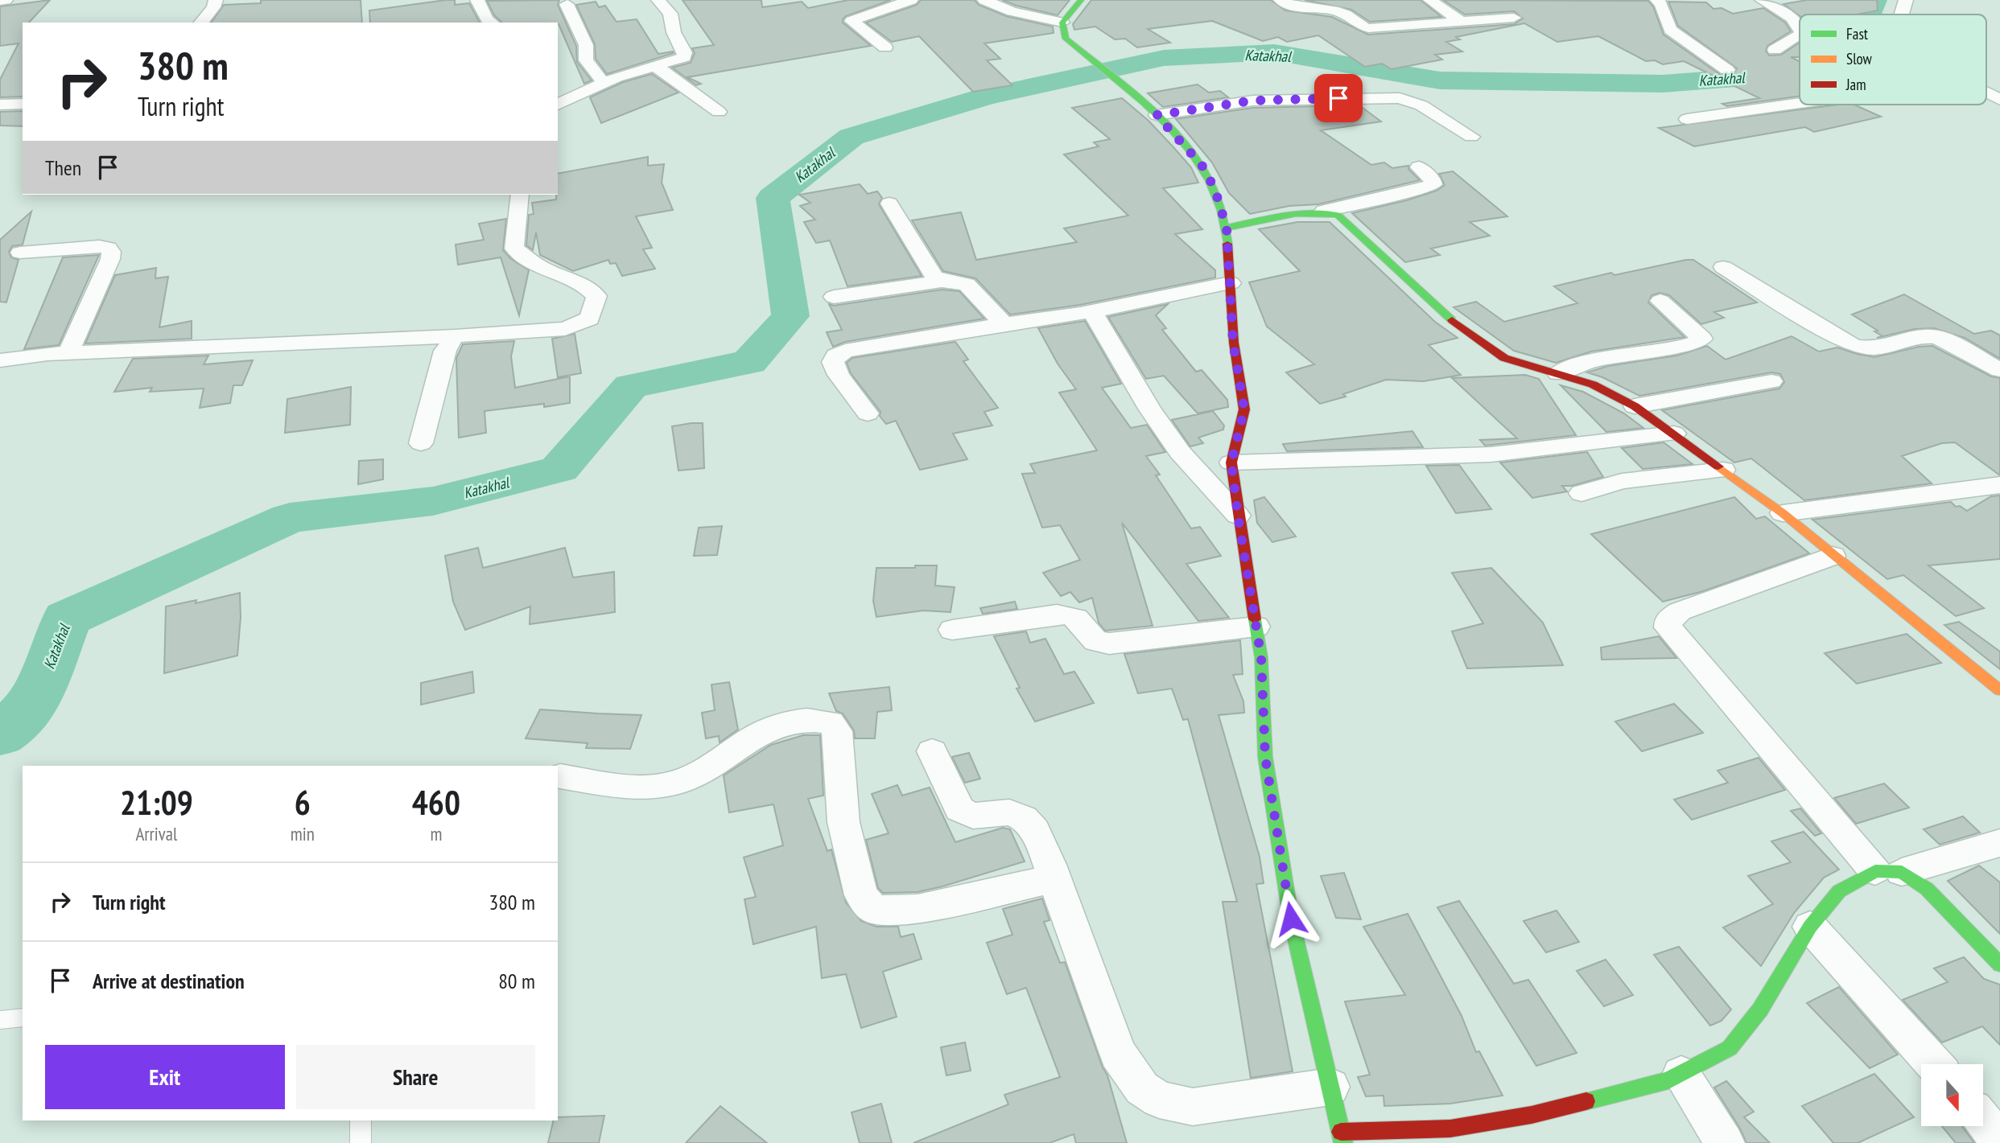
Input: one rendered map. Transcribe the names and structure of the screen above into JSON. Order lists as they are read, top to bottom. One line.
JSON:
{"water":["Katakhal"],"legend":["Fast","Slow","Jam"],"north":"bottom","page":{"turn":["380 m","Turn right"],"then":"Then","eta":["21:09","Arrival","6","min","460","m"],"list":[{"name":"Turn right","value":"380 m"},{"name":"Arrive at destination","value":"80 m"}],"buttons":["Exit","Share"]}}
